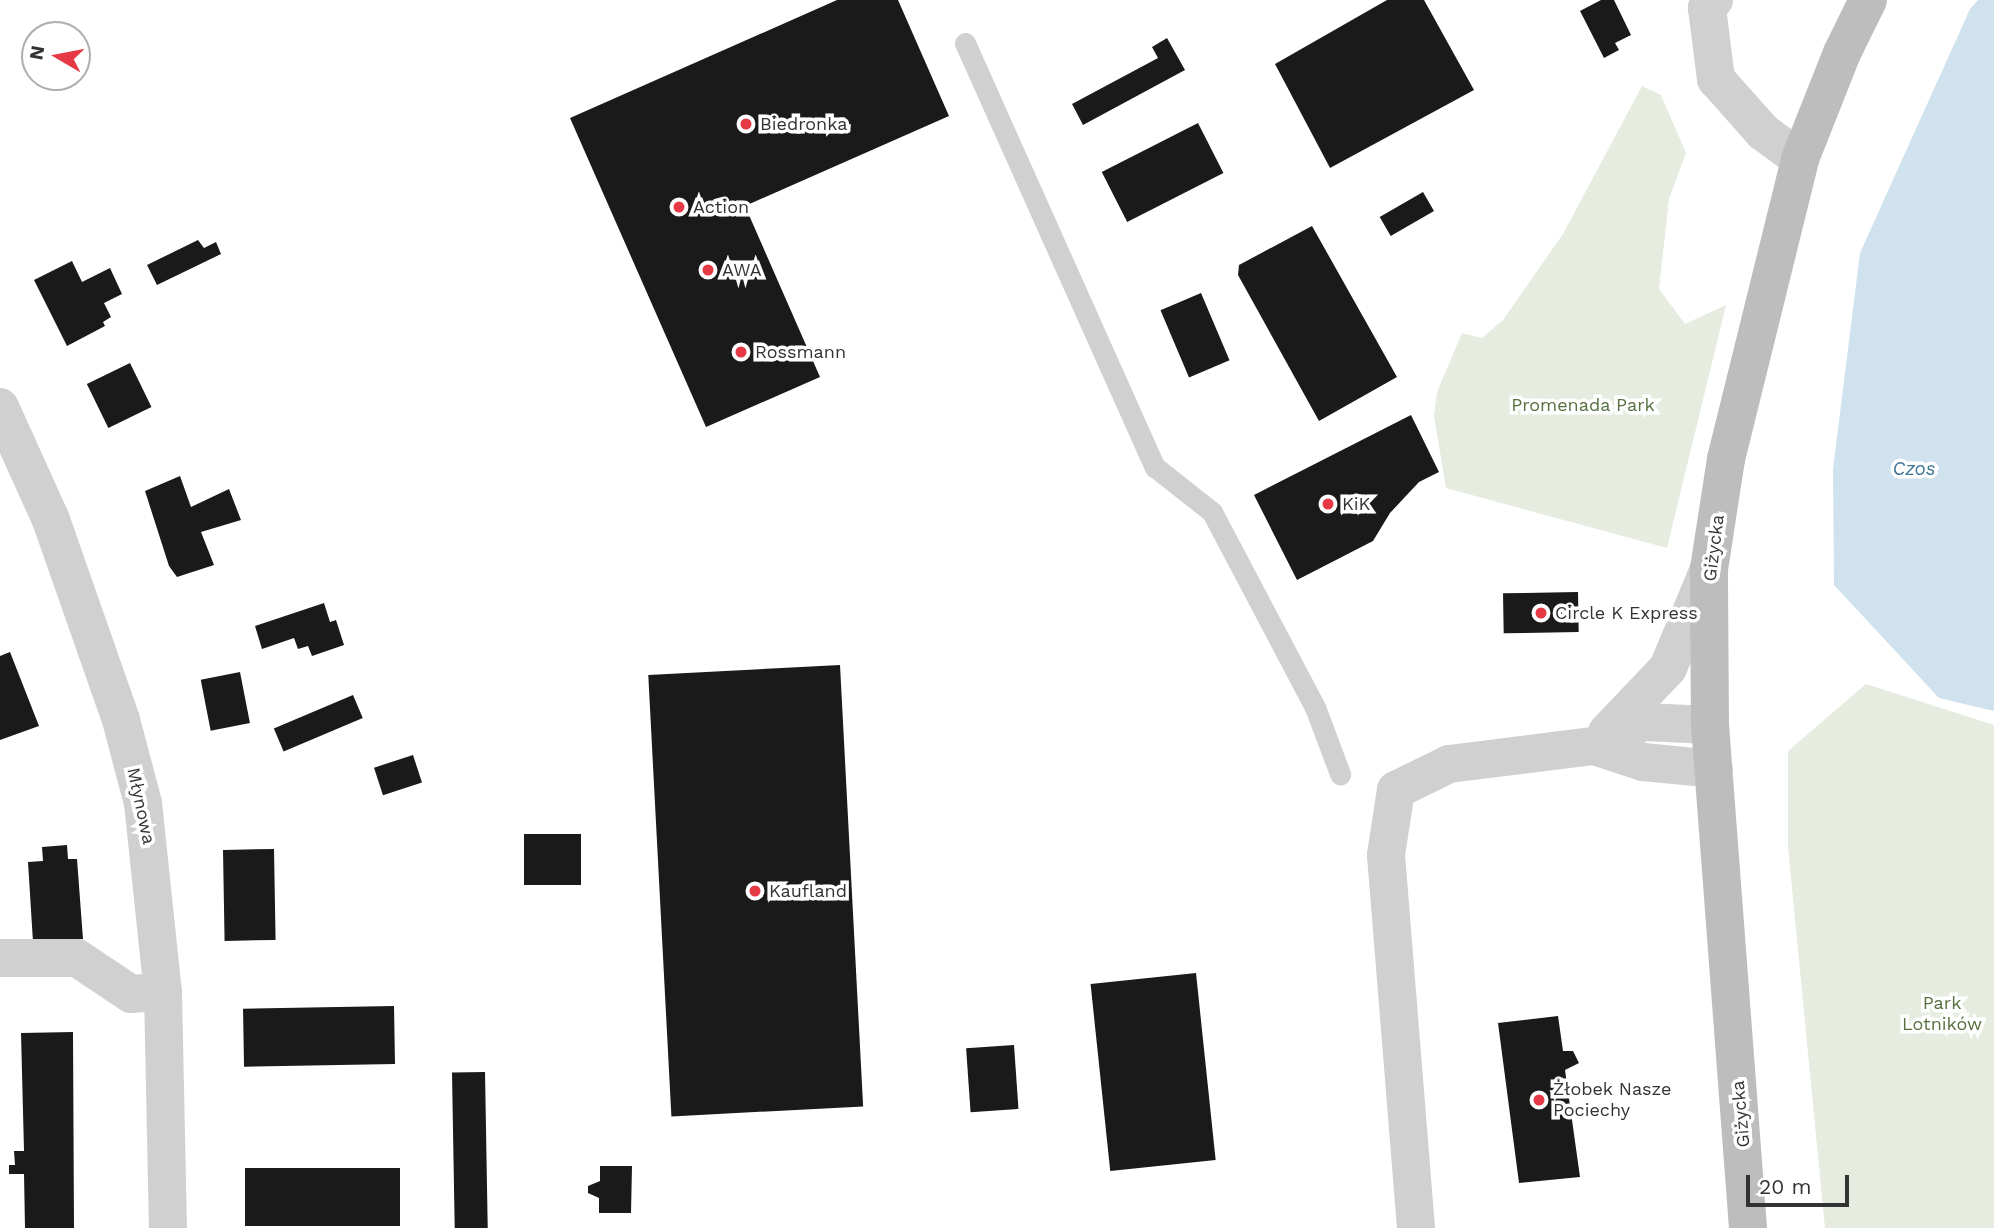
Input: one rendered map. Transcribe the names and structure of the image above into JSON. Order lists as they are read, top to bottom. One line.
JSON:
{"streets":{"street":["Giżycka","Młynowa"]},"water":["Czos"],"parks":["Promenada Park","Park Lotników"],"places":["Biedronka","Action","AWA","Rossmann","KiK","Circle K Express","Kaufland","Żłobek Nasze Pociechy"],"scale_bar":"20 m","north":"left"}
